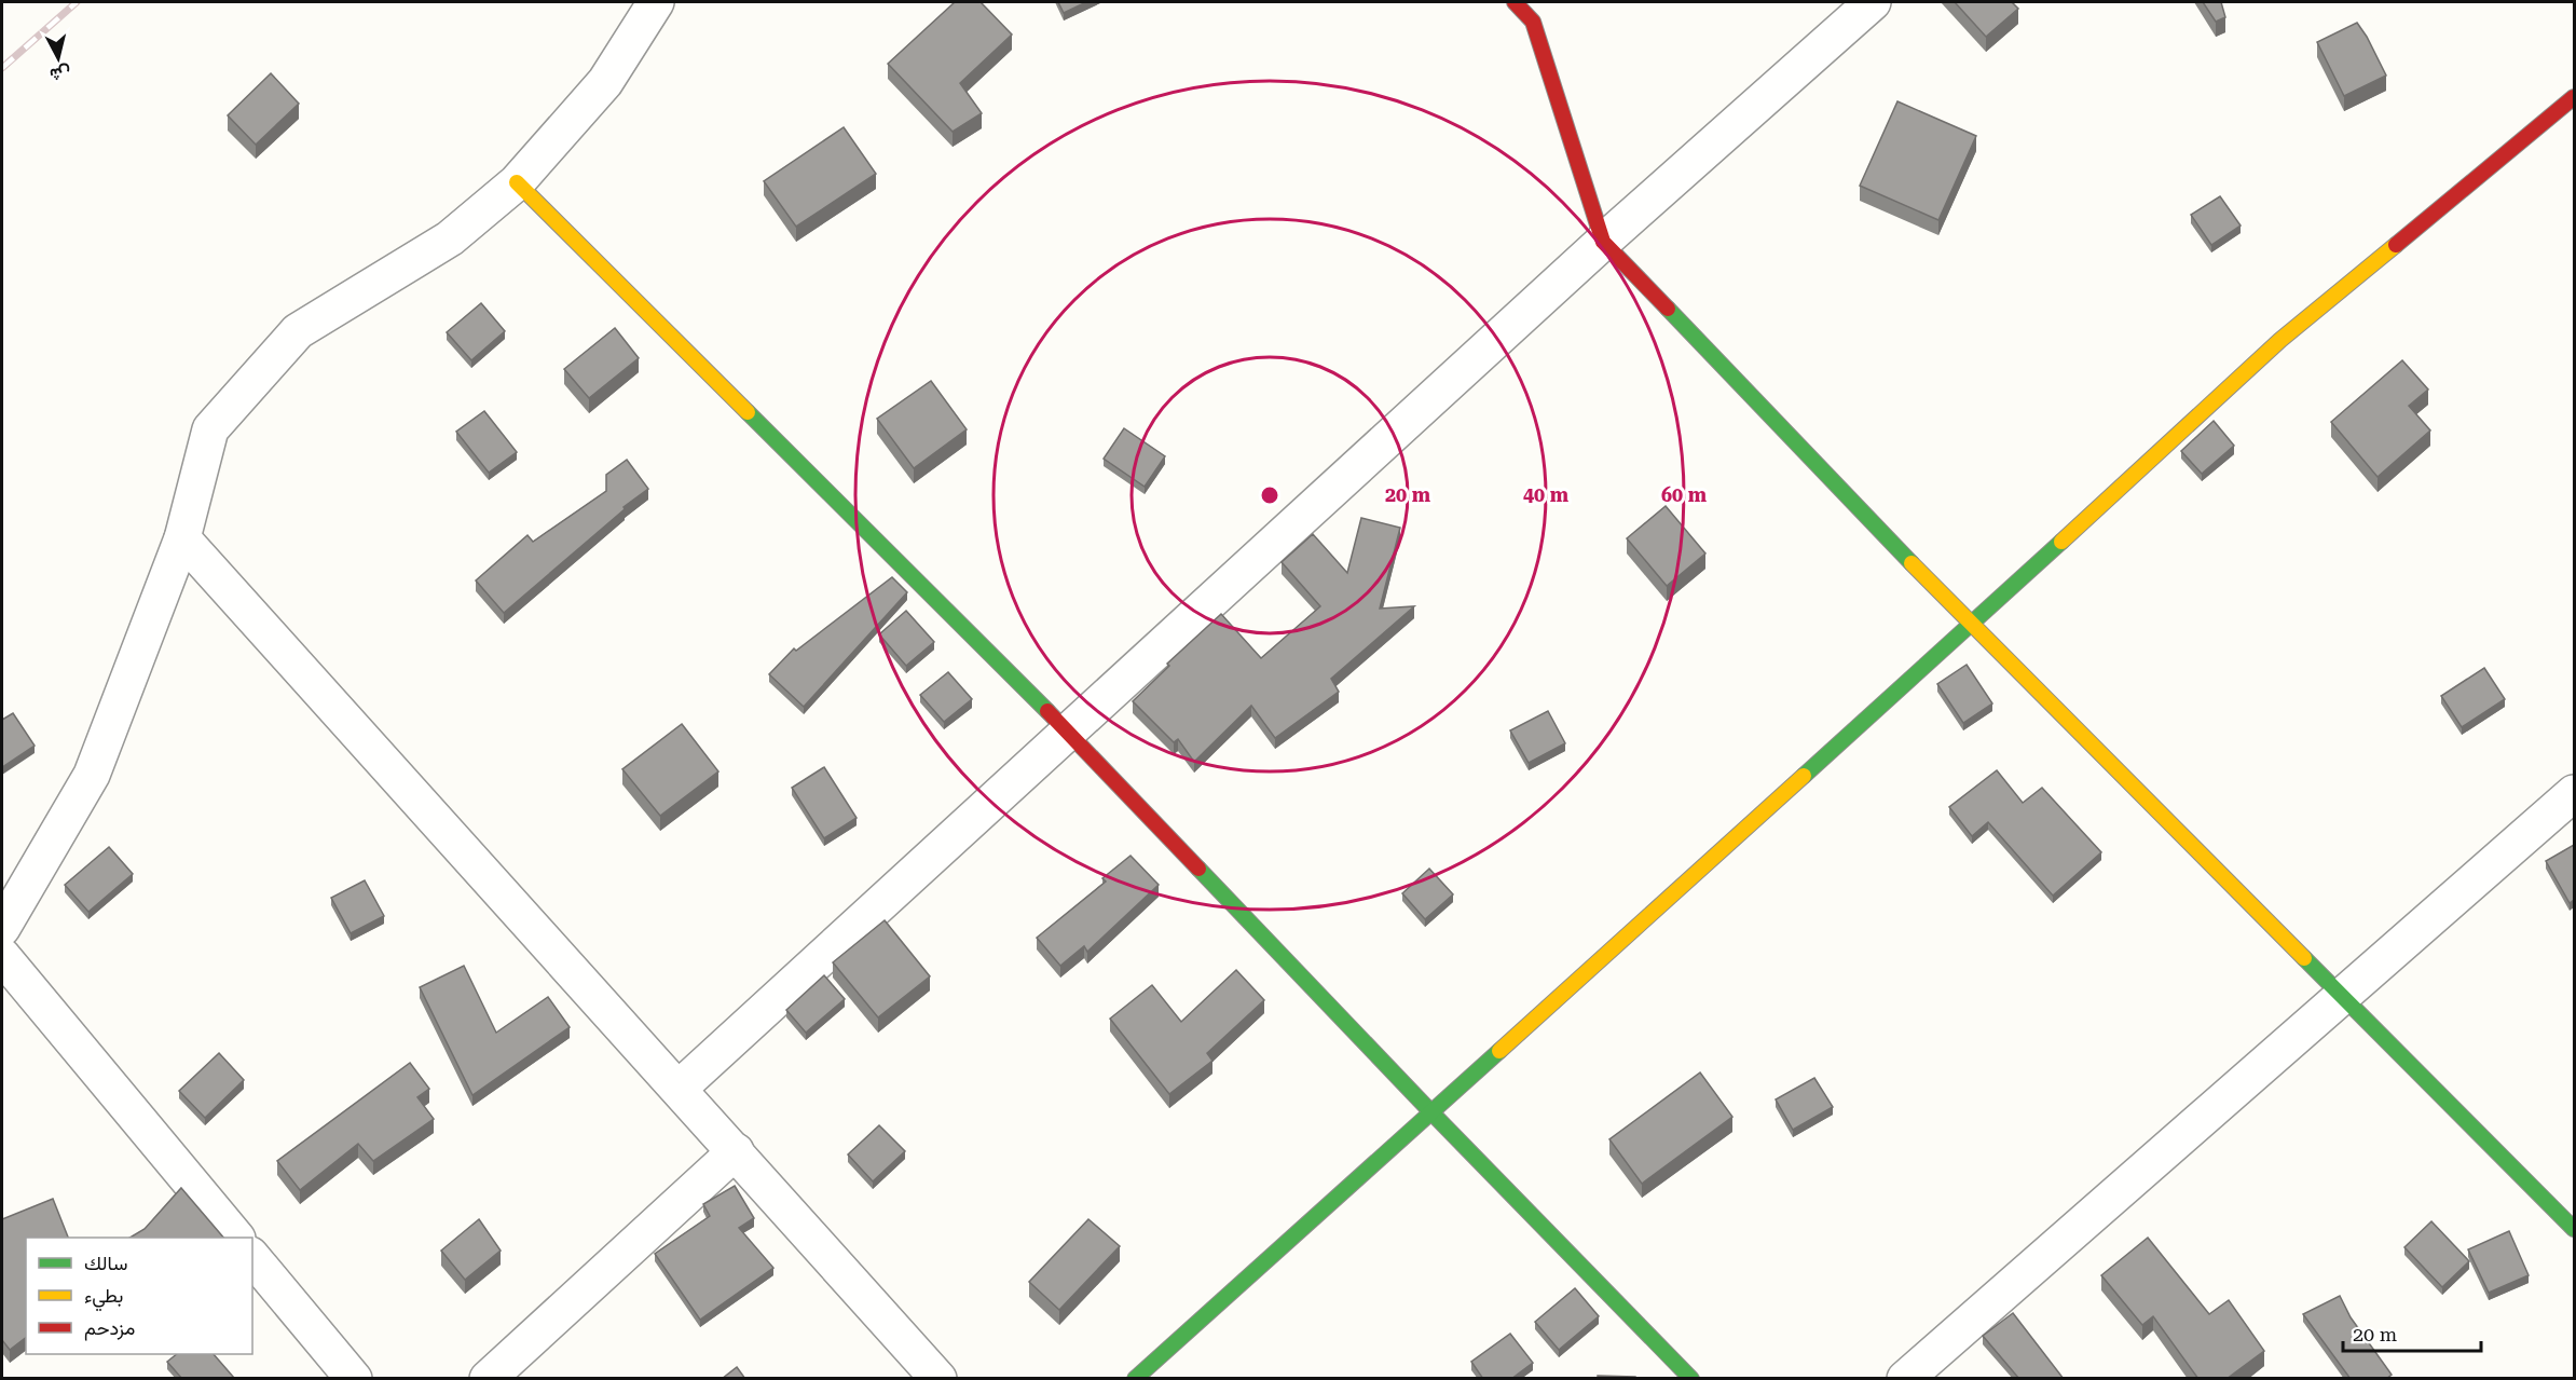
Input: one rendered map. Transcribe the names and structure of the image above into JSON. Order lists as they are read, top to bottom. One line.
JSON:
{"legend":["سالك","بطيء","مزدحم"],"scale_bar":"20 m","north":"bottom","rings":["20 m","40 m","60 m"]}
